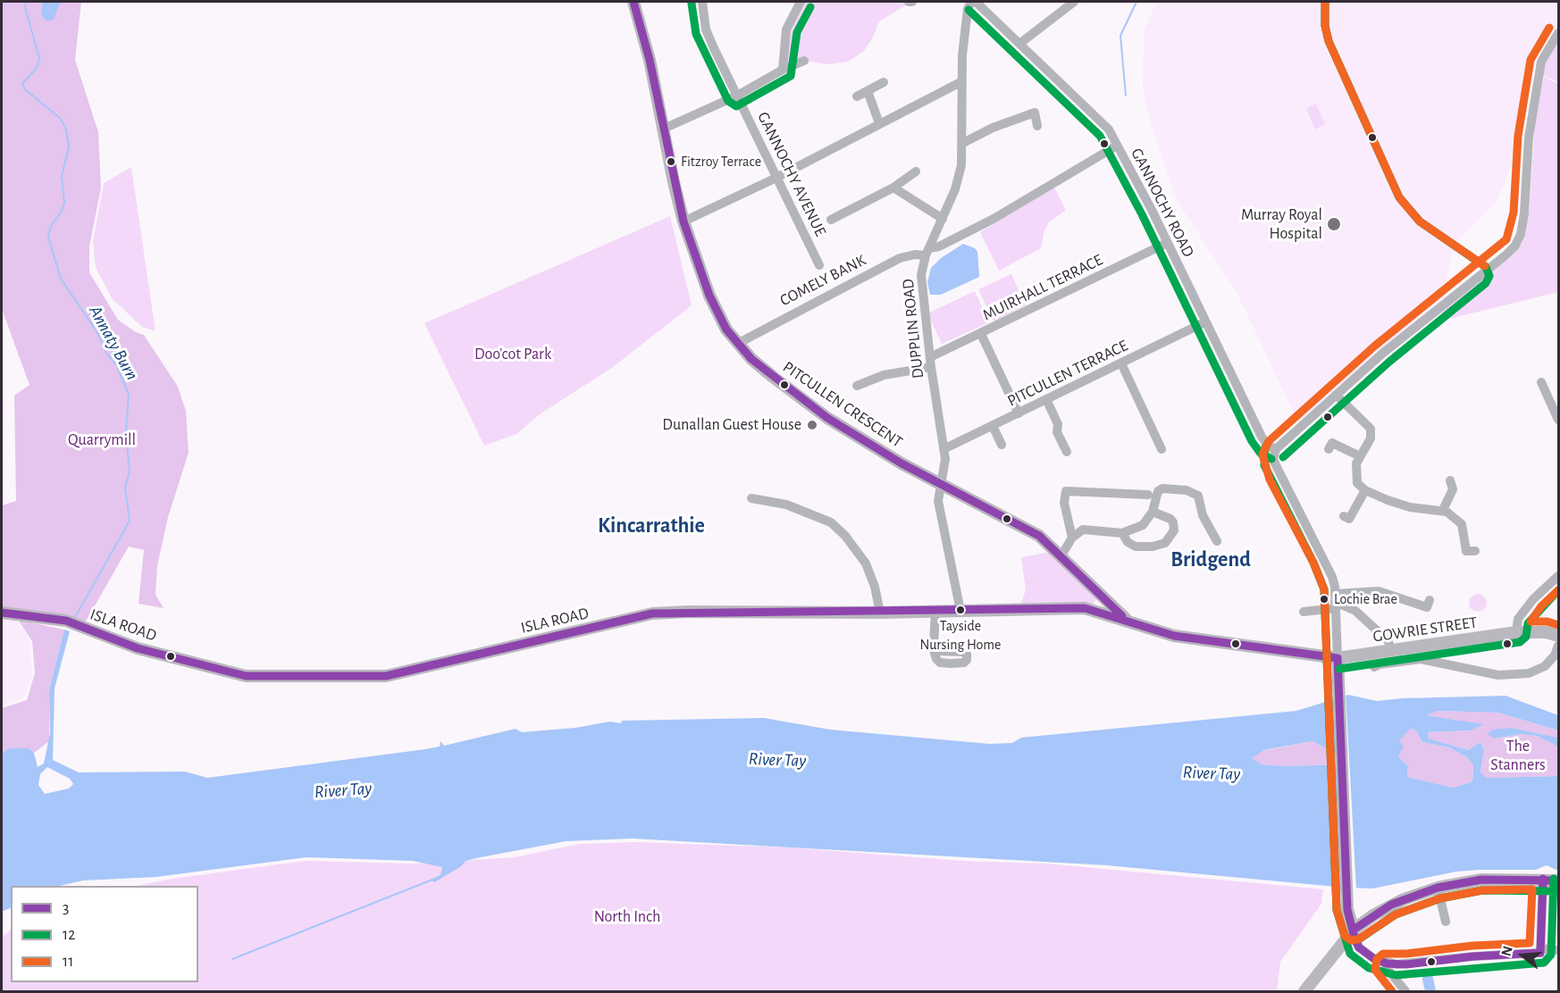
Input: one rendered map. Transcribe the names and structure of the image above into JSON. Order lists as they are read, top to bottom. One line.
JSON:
{"streets":{"main road":["PITCULLEN CRESCENT","ISLA ROAD","GOWRIE STREET"],"street":["GANNOCHY AVENUE","GANNOCHY ROAD","COMELY BANK","MUIRHALL TERRACE","DUPPLIN ROAD","PITCULLEN TERRACE"]},"crossings":[["GANNOCHY ROAD","COMELY BANK"],["GANNOCHY ROAD","MUIRHALL TERRACE"],["GANNOCHY ROAD","PITCULLEN TERRACE"],["COMELY BANK","DUPPLIN ROAD"],["COMELY BANK","PITCULLEN CRESCENT"],["MUIRHALL TERRACE","DUPPLIN ROAD"],["DUPPLIN ROAD","PITCULLEN TERRACE"],["DUPPLIN ROAD","PITCULLEN CRESCENT"],["DUPPLIN ROAD","ISLA ROAD"],["PITCULLEN CRESCENT","ISLA ROAD"],["PITCULLEN CRESCENT","GOWRIE STREET"],["ISLA ROAD","GOWRIE STREET"]],"districts":["Kincarrathie","Bridgend"],"water":["Annaty Burn","River Tay"],"parks":["Doo'cot Park","Quarrymill","The Stanners","North Inch"],"places":["Fitzroy Terrace","Murray Royal Hospital","Dunallan Guest House","Lochie Brae","Tayside Nursing Home"],"lines":["transit line 3","transit line 12","transit line 11"],"legend":["3","12","11"],"north":"left"}
